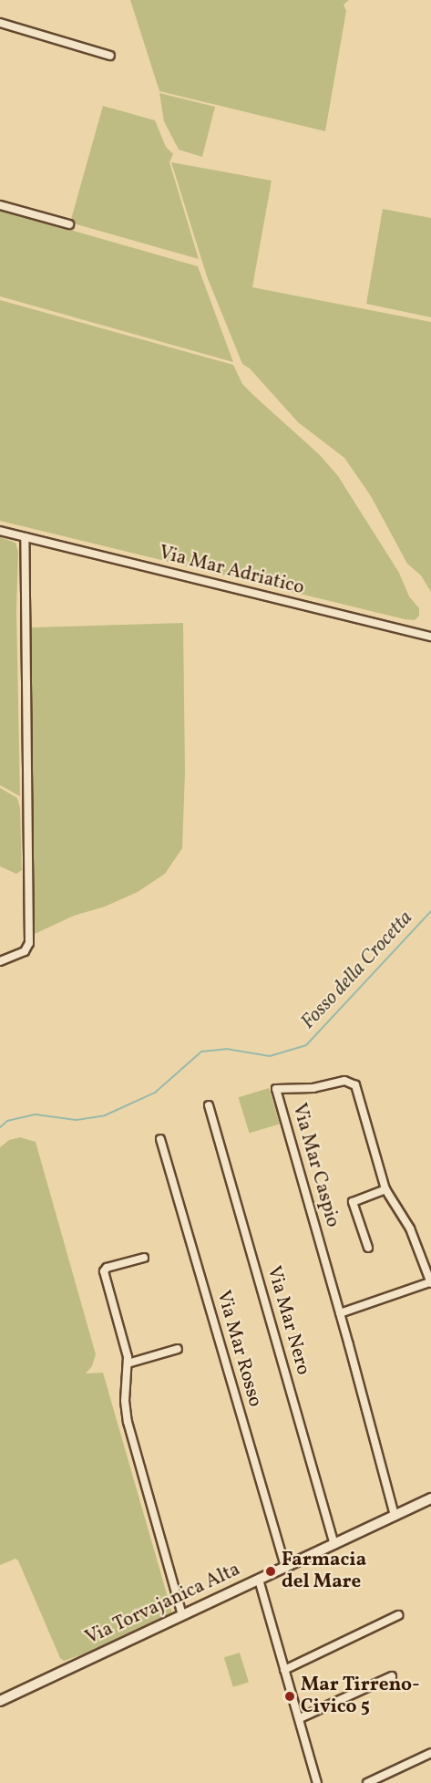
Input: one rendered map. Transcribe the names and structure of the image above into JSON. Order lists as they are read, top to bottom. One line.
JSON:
{"streets":{"street":["Via Mar Adriatico","Via Mar Caspio","Via Mar Nero","Via Mar Rosso","Via Torvajanica Alta"]},"crossings":[["Via Mar Caspio","Via Torvajanica Alta"],["Via Mar Nero","Via Torvajanica Alta"],["Via Mar Rosso","Via Torvajanica Alta"]],"water":["Fosso della Crocetta"],"places":["Farmacia del Mare","Mar Tirreno- Civico 5"]}
